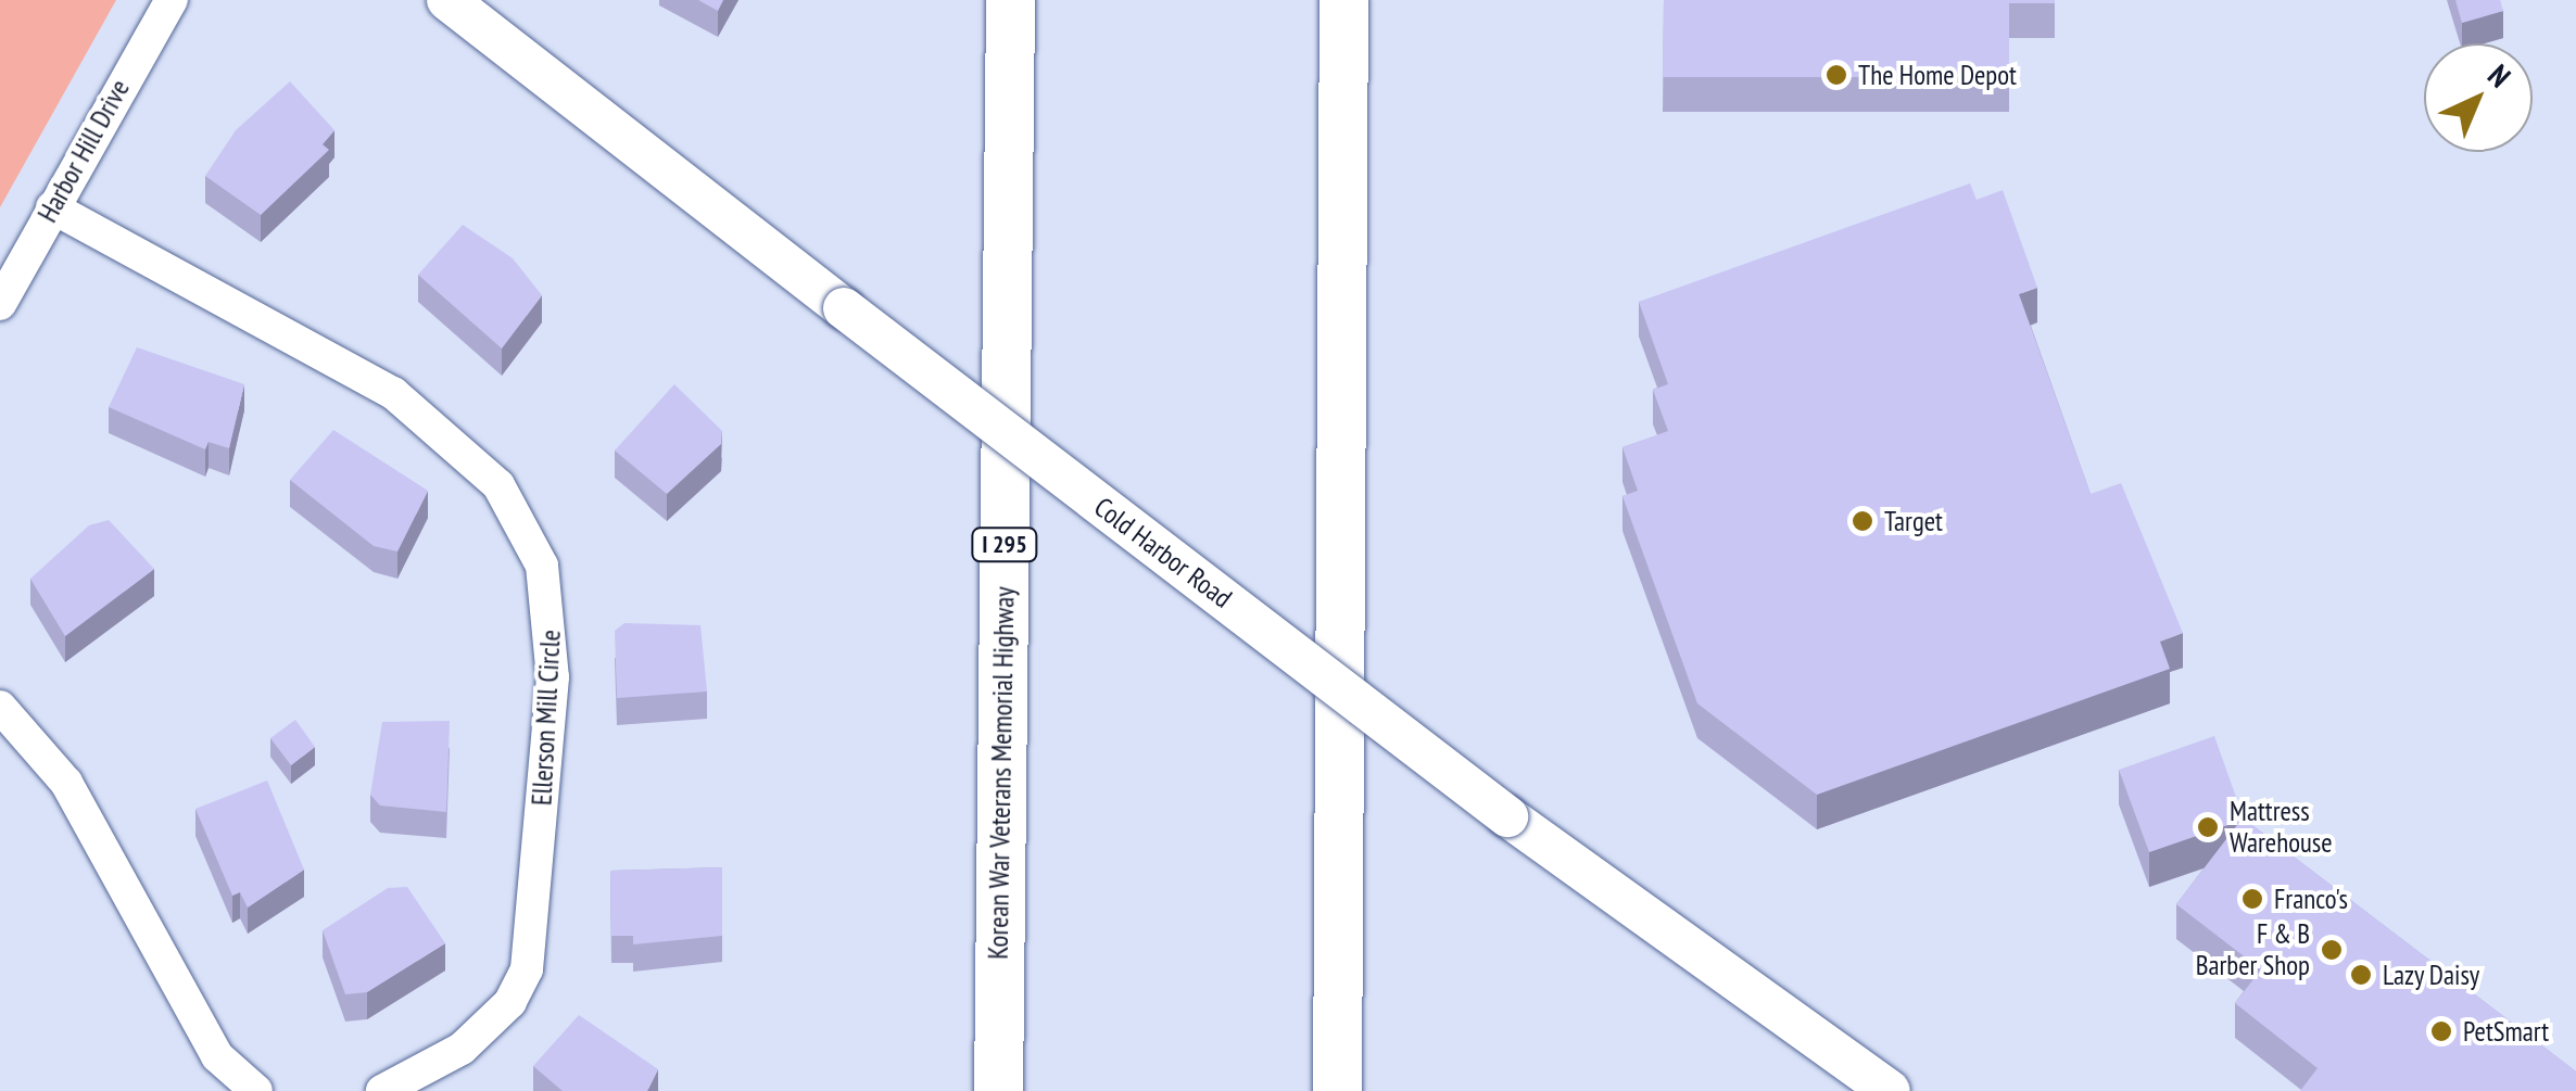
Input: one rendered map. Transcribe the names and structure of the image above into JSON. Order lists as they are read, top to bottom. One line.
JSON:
{"streets":{"highway":["I 295","Korean War Veterans Memorial Highway"],"main road":["Cold Harbor Road"],"street":["Harbor Hill Drive","Ellerson Mill Circle"]},"crossings":[["Harbor Hill Drive","Ellerson Mill Circle"]],"places":["The Home Depot","Target","Mattress Warehouse","Franco's","F & B Barber Shop","Lazy Daisy","PetSmart"],"north":"top right"}
